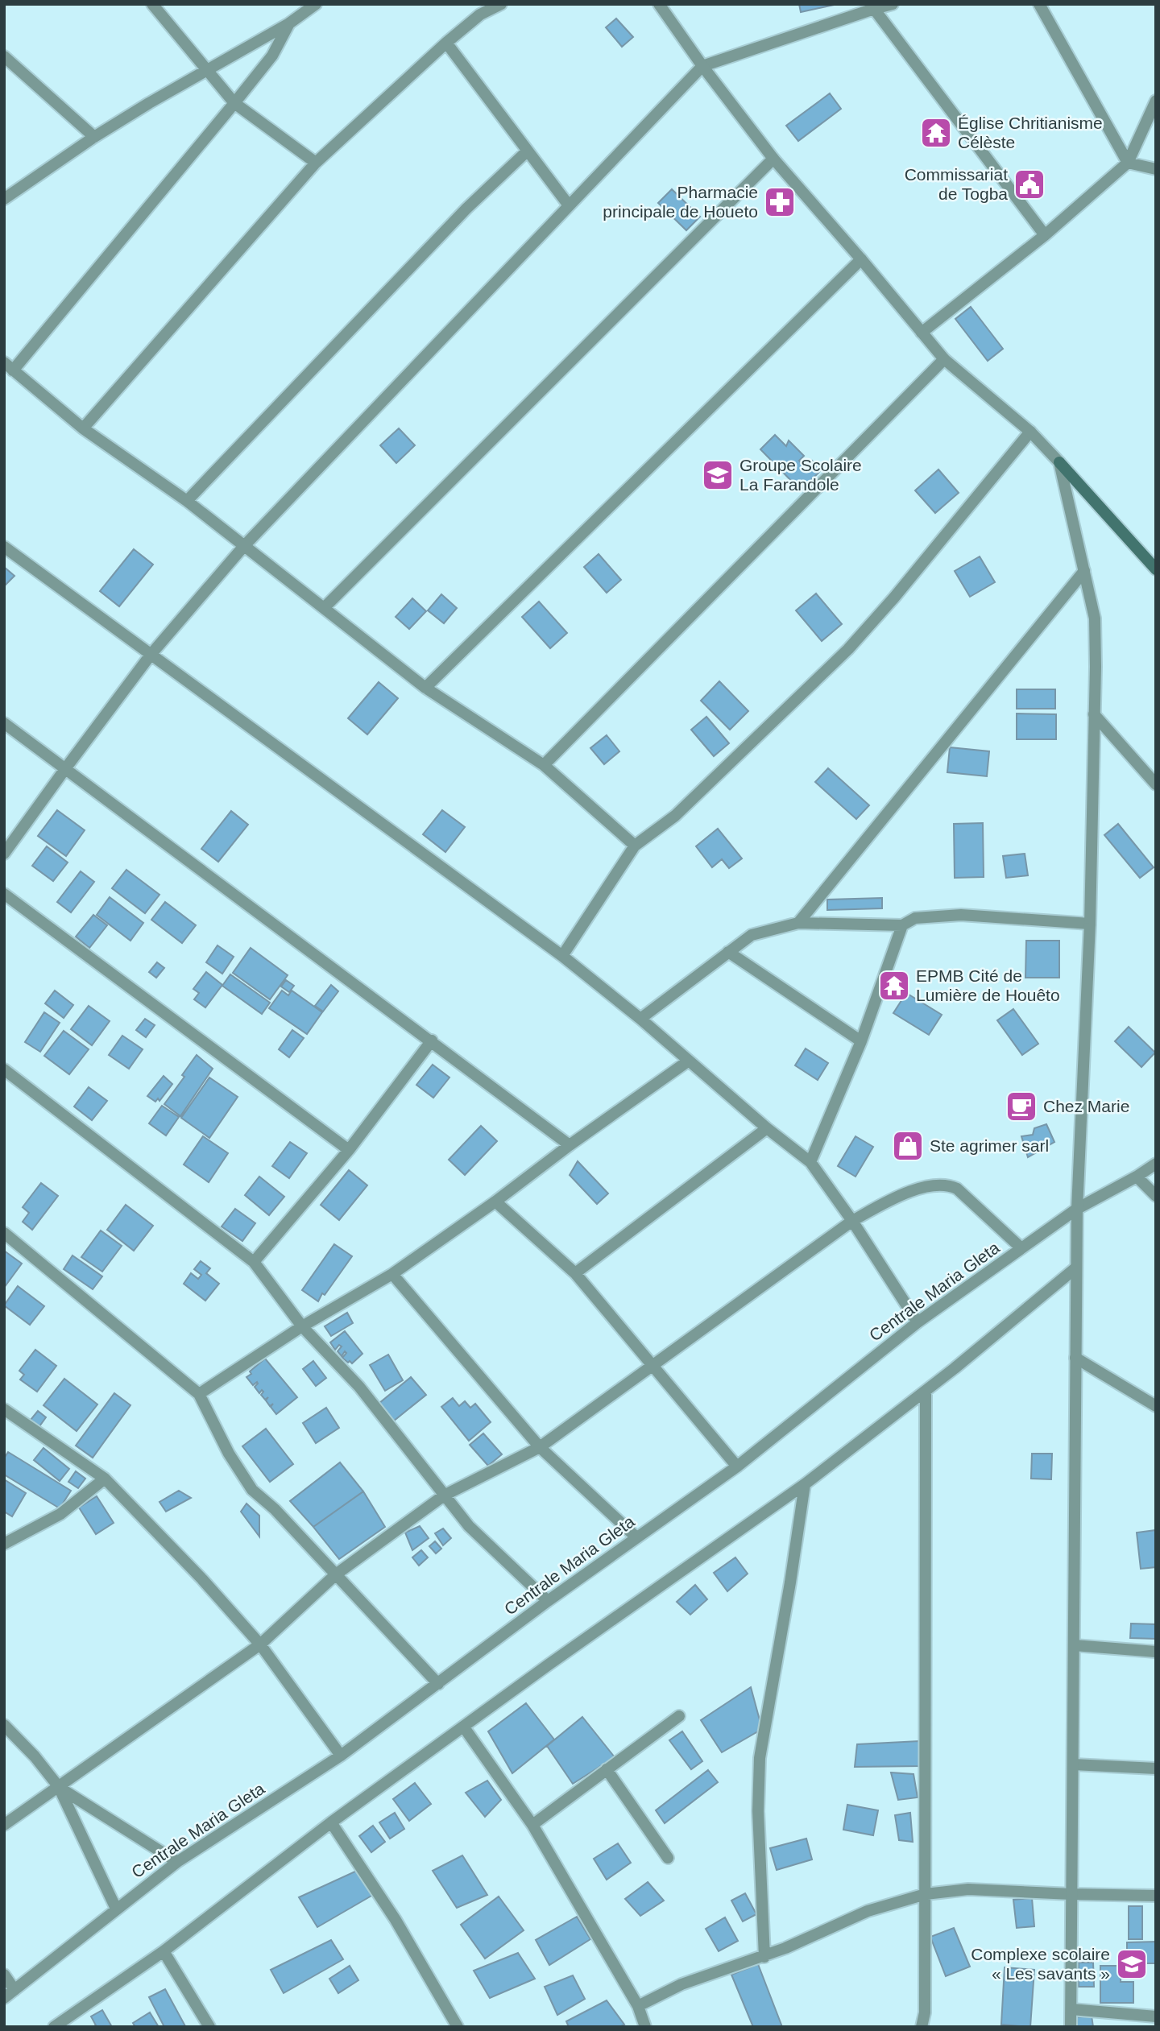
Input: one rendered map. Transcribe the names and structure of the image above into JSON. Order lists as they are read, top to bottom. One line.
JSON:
{"streets":{"street":["Centrale Maria Gleta"]},"places":{"temple":["Église Chritianisme Célèste","EPMB Cité de Lumière de Houêto"],"public building":["Commissariat de Togba"],"pharmacy":["Pharmacie principale de Houeto"],"school or university":["Groupe Scolaire La Farandole","Complexe scolaire « Les savants »"],"cafe":["Chez Marie"],"shop":["Ste agrimer sarl"]}}
